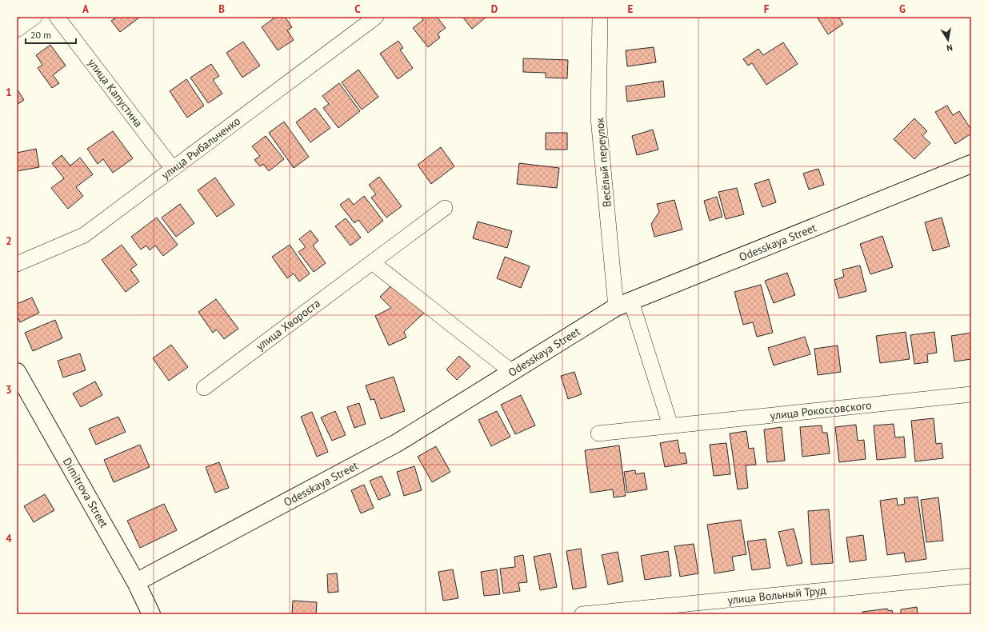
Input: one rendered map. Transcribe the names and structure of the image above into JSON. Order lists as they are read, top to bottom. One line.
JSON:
{"streets":{"main road":["Odesskaya Street","Dimitrova Street"],"street":["улица Капустина","улица Рыбальченко","Весёлый переулок","улица Хвороста","улица Рокоссовского","улица Вольный Труд"]},"crossings":[["улица Капустина","улица Рыбальченко"],["Весёлый переулок","Odesskaya Street"],["Odesskaya Street","Dimitrova Street"]],"scale_bar":"20 m","north":"bottom","grid":{"columns":["A","B","C","D","E","F","G"],"rows":["1","2","3","4"]}}
